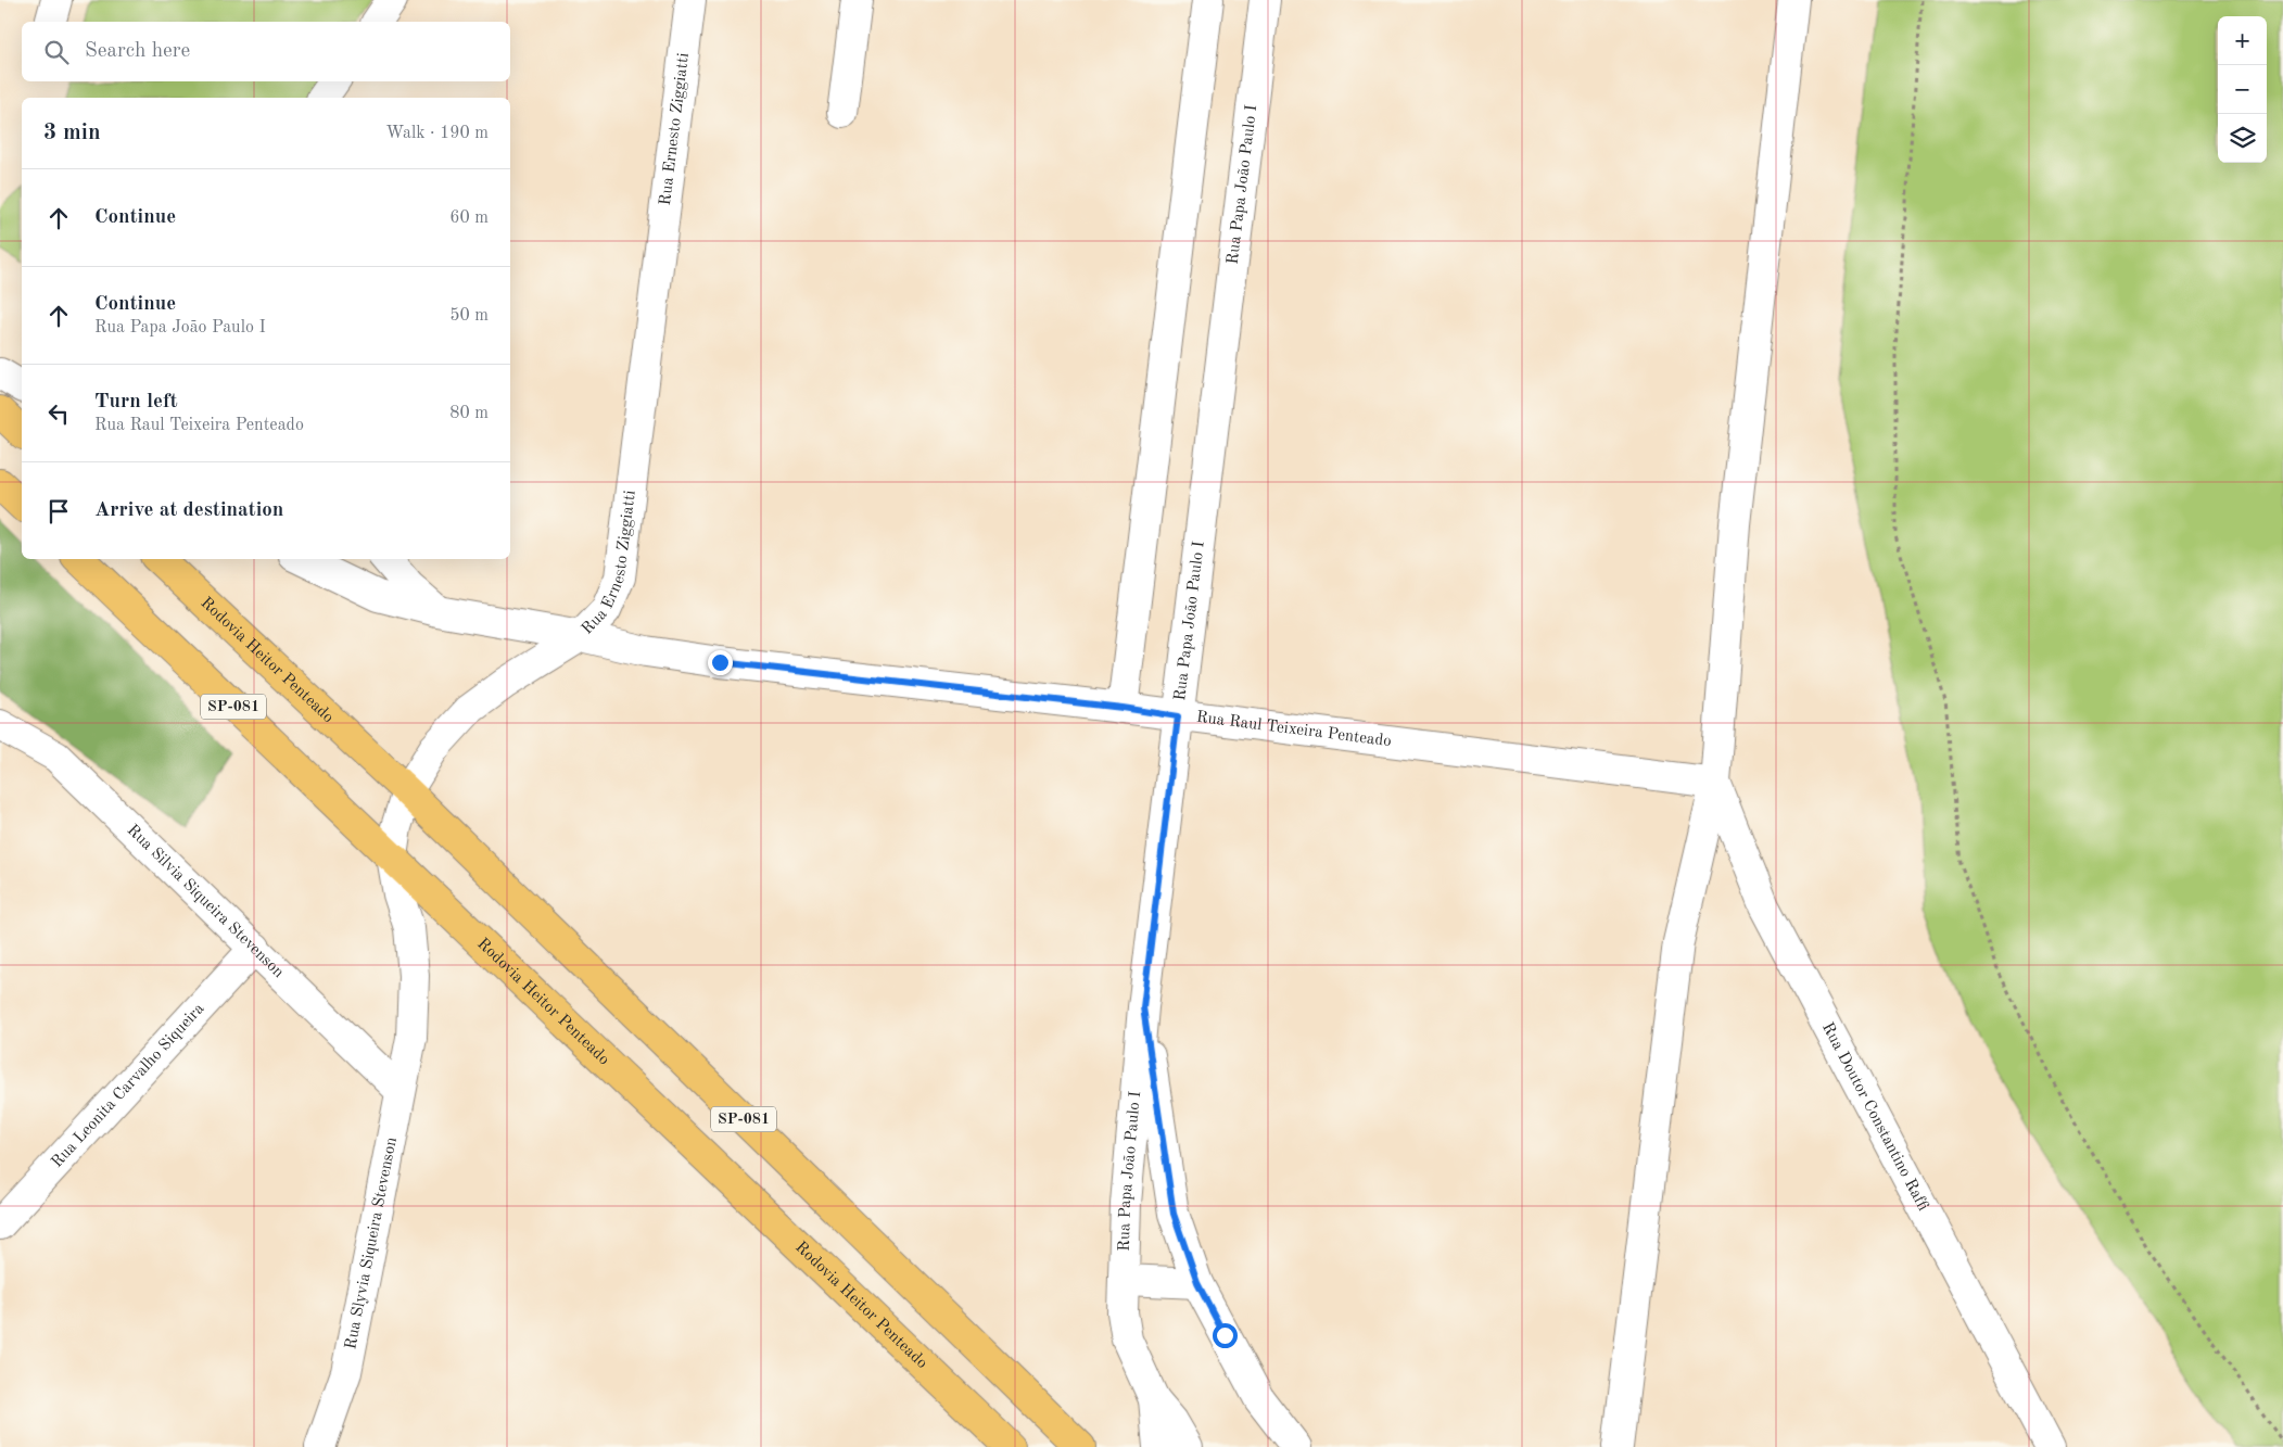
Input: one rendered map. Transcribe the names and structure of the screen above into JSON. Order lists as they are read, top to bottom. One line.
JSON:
{"streets":{"main road":["Rodovia Heitor Penteado","SP-081"],"street":["Rua Ernesto Ziggiatti","Rua Papa João Paulo I","Rua Raul Teixeira Penteado","Rua Silvia Siqueira Stevenson","Rua Leonita Carvalho Siqueira","Rua Doutor Constantino Raffi","Rua Slyvia Siqueira Stevenson"]},"crossings":[["Rua Ernesto Ziggiatti","Rodovia Heitor Penteado"],["Rua Ernesto Ziggiatti","Rua Raul Teixeira Penteado"],["Rua Ernesto Ziggiatti","Rua Slyvia Siqueira Stevenson"],["Rua Papa João Paulo I","Rua Raul Teixeira Penteado"],["Rua Raul Teixeira Penteado","Rua Doutor Constantino Raffi"],["Rua Silvia Siqueira Stevenson","Rua Leonita Carvalho Siqueira"],["Rua Silvia Siqueira Stevenson","Rua Slyvia Siqueira Stevenson"]],"page":{"map_buttons":["+","−"],"search":"Search here","heading":["3 min","Walk · 190 m"],"list":[["Continue","60 m"],["Continue","Rua Papa João Paulo I","50 m"],["Turn left","Rua Raul Teixeira Penteado","80 m"],"Arrive at destination"]}}
